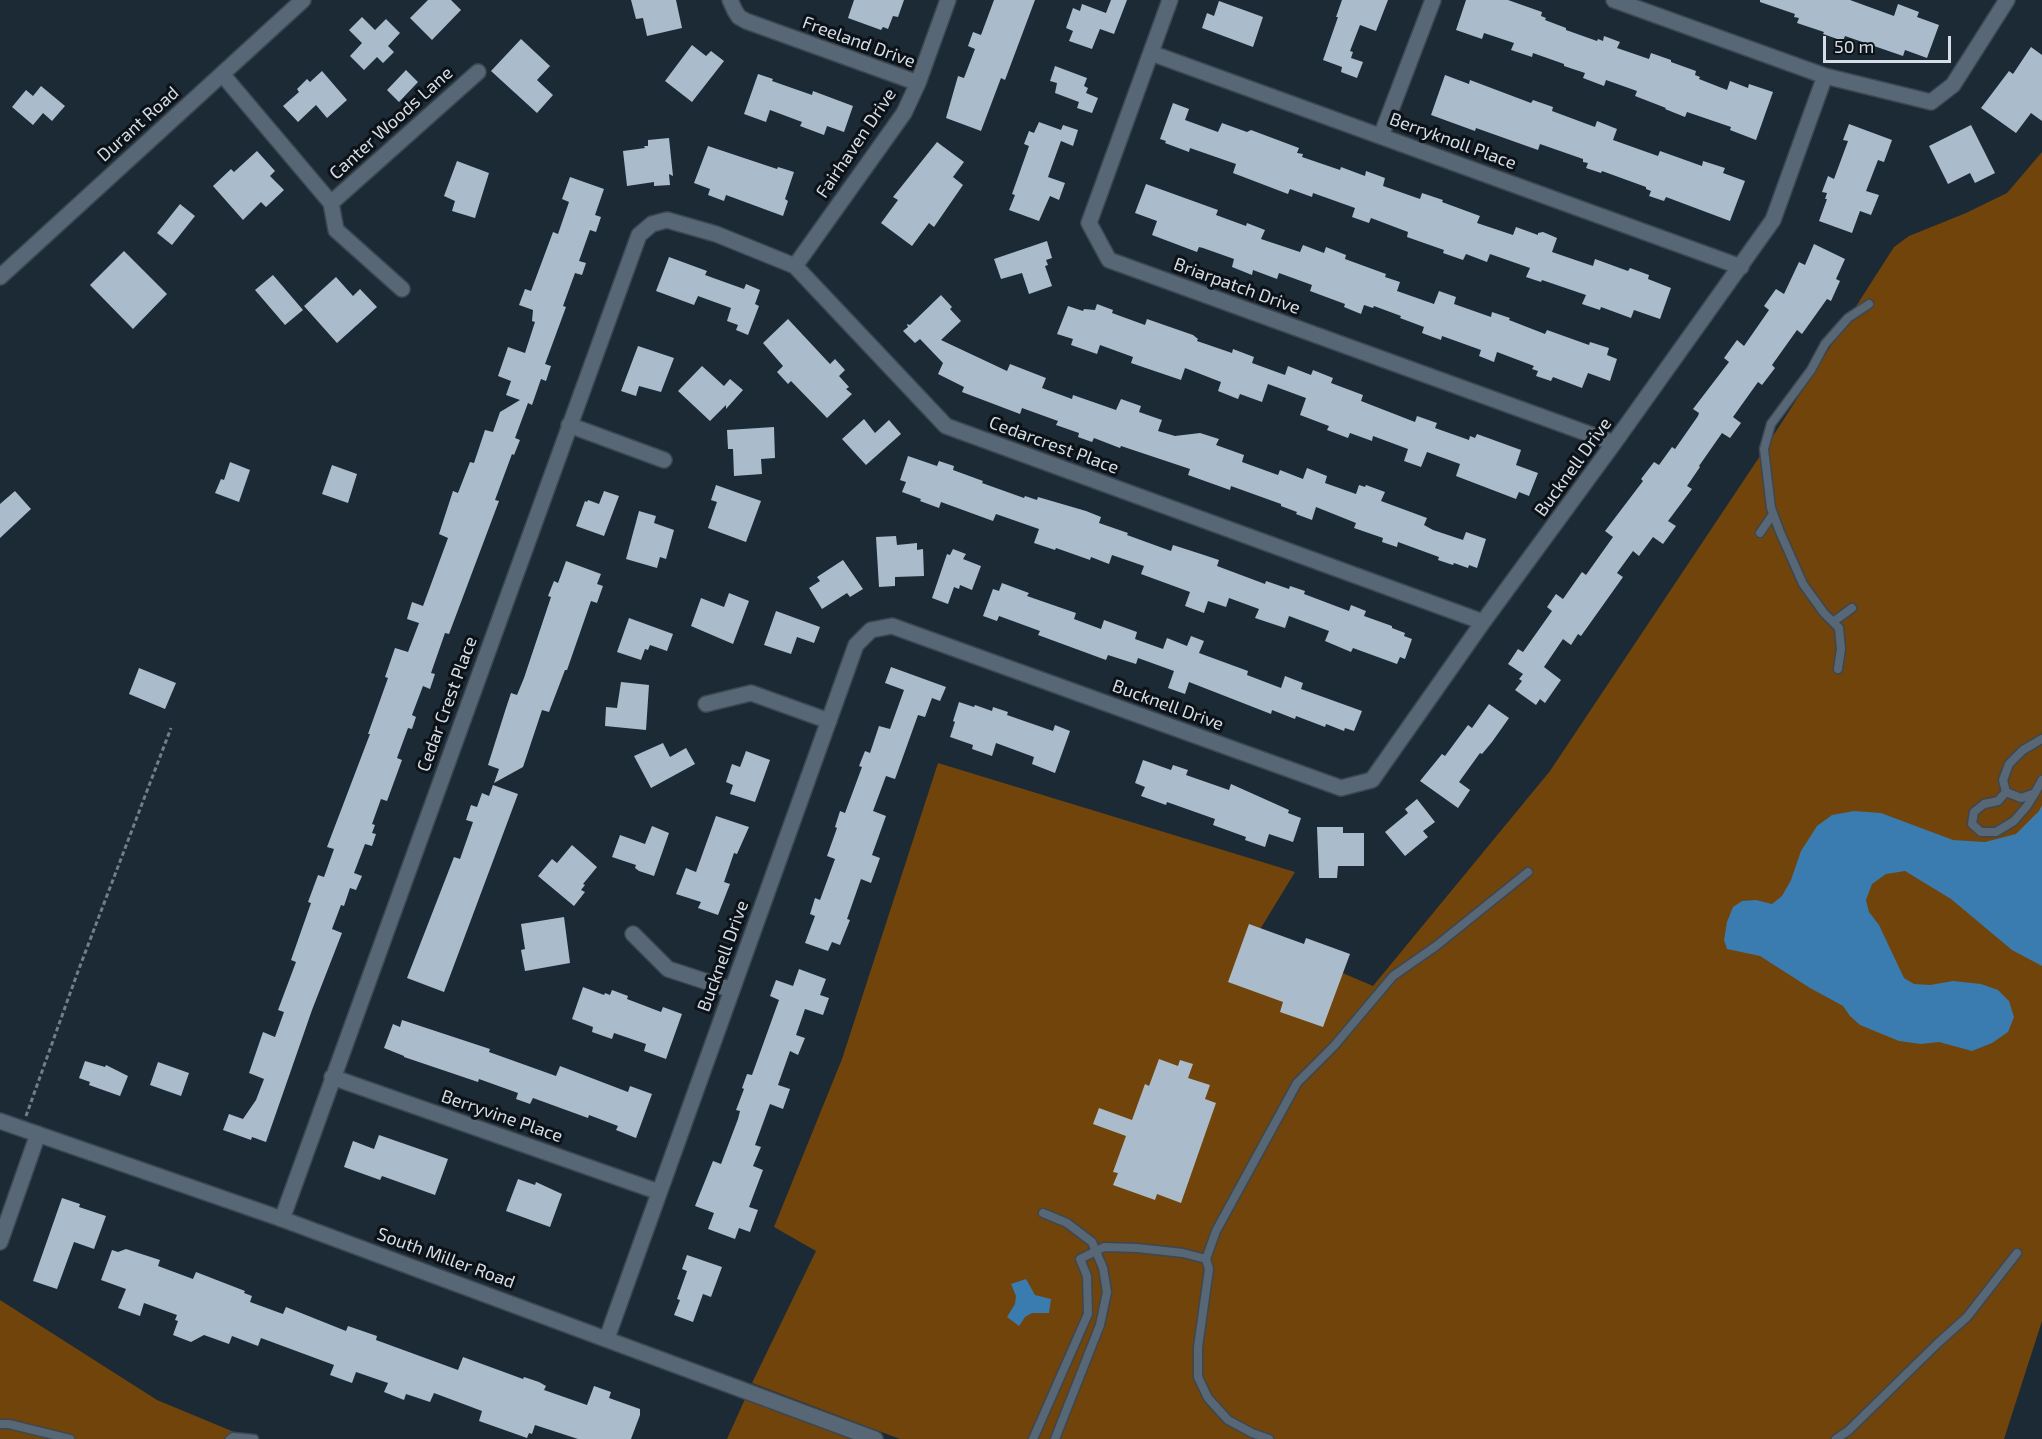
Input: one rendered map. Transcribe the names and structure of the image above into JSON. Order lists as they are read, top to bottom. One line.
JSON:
{"streets":{"street":["Freeland Drive","Canter Woods Lane","Durant Road","Berryknoll Place","Fairhaven Drive","Briarpatch Drive","Cedarcrest Place","Bucknell Drive","Cedar Crest Place","Berryvine Place","South Miller Road"]},"crossings":[["Freeland Drive","Fairhaven Drive"],["Canter Woods Lane","Durant Road"],["Berryknoll Place","Briarpatch Drive"],["Berryknoll Place","Bucknell Drive"],["Fairhaven Drive","Cedarcrest Place"],["Briarpatch Drive","Bucknell Drive"],["Cedarcrest Place","Bucknell Drive"],["Cedarcrest Place","Cedar Crest Place"],["Bucknell Drive","Berryvine Place"],["Bucknell Drive","South Miller Road"],["Cedar Crest Place","Berryvine Place"],["Cedar Crest Place","South Miller Road"]],"scale_bar":"50 m"}
